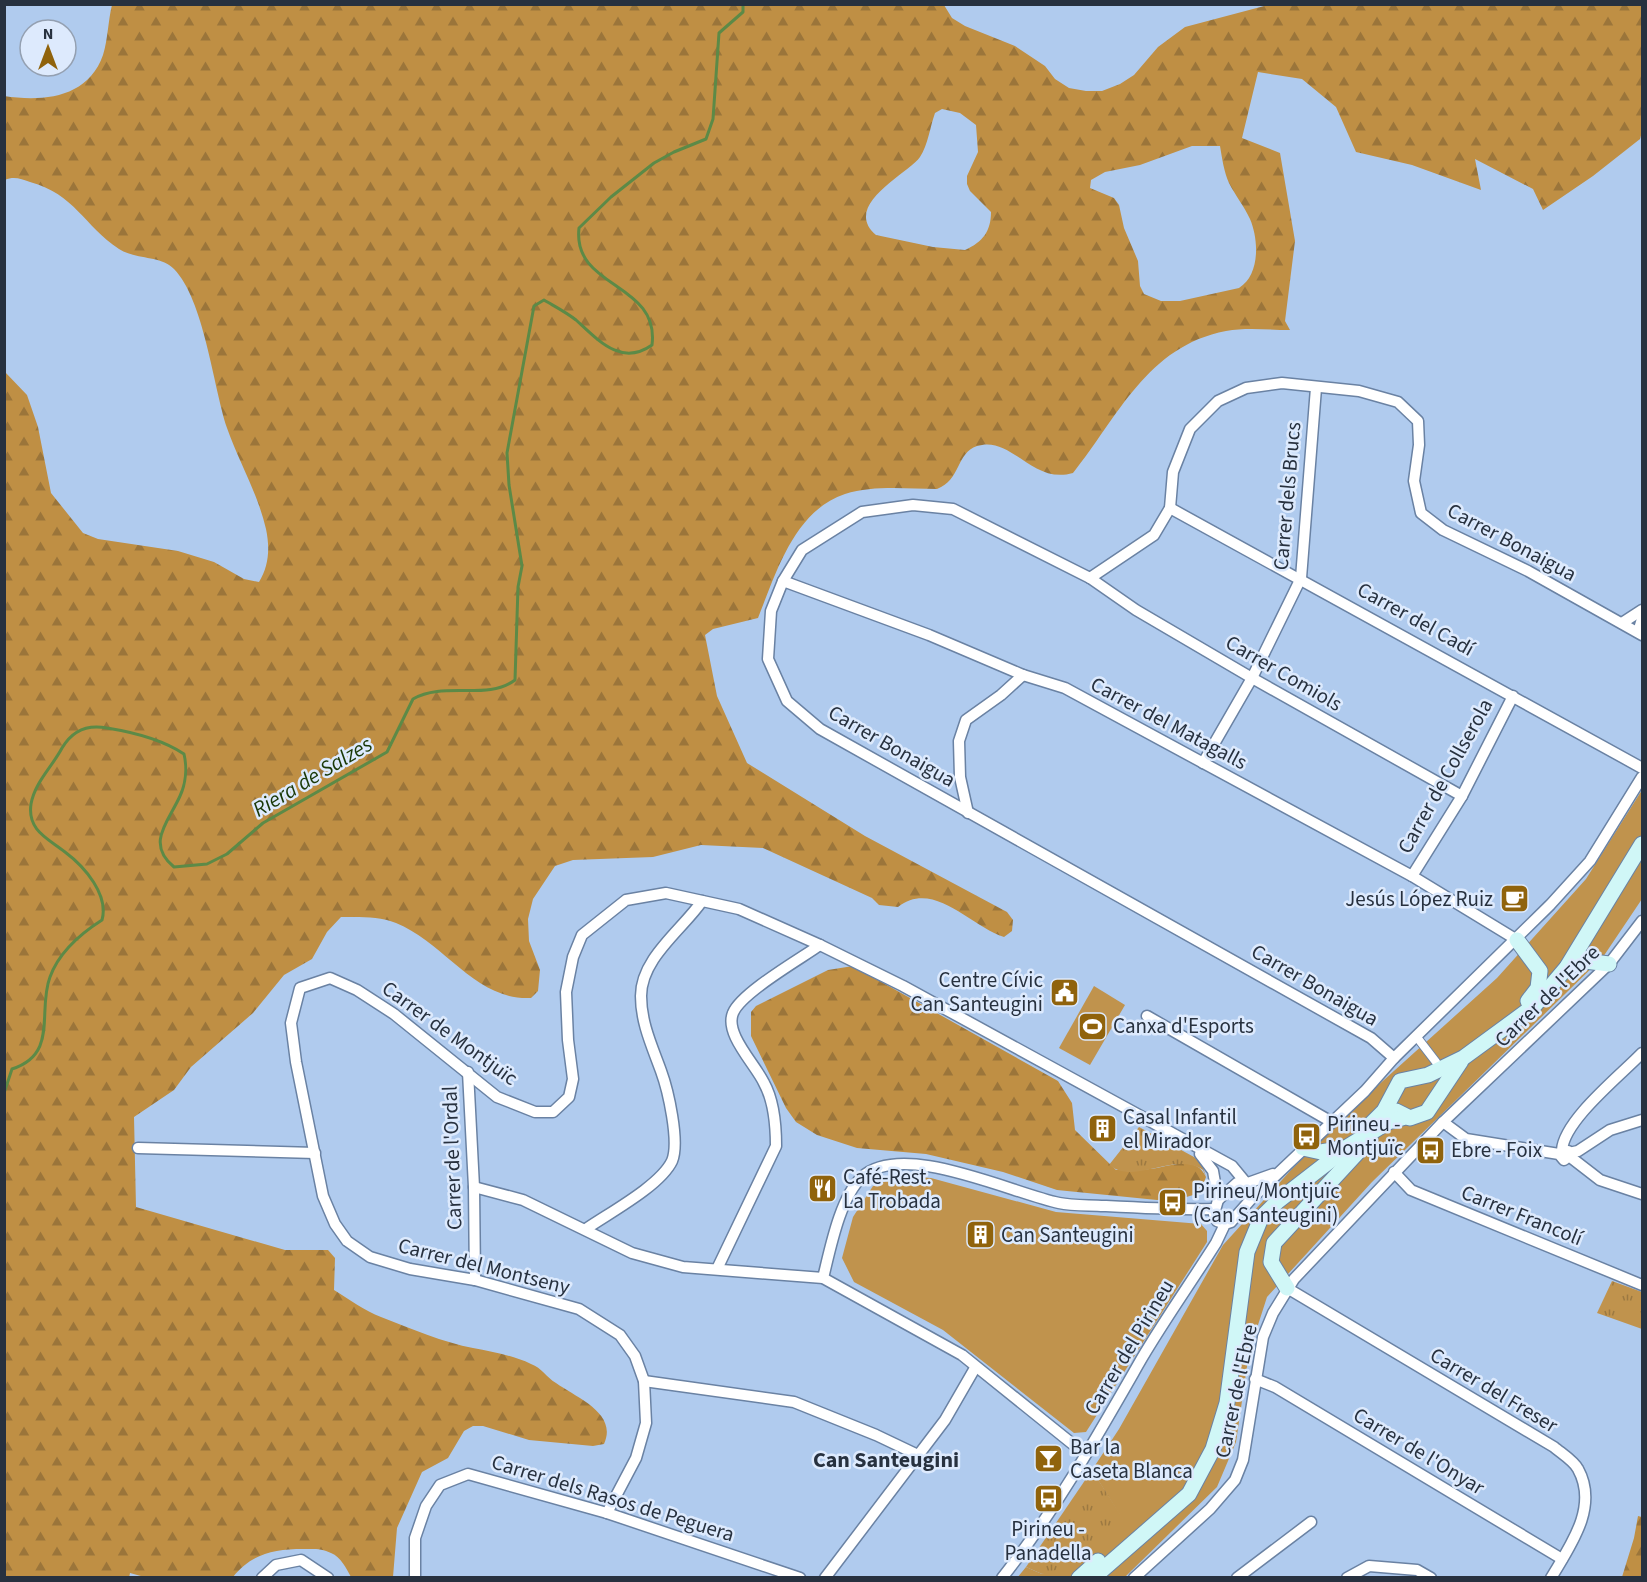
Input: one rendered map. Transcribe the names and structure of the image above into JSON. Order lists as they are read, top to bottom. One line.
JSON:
{"streets":{"street":["Carrer dels Brucs","Carrer Bonaigua","Carrer del Cadí","Carrer Comiols","Carrer del Matagalls","Carrer de Collserola","Carrer de l'Ebre","Carrer de Montjuïc","Carrer de l'Ordal","Carrer Francolí","Carrer del Montseny","Carrer del Pirineu","Carrer del Freser","Carrer de l'Onyar","Carrer dels Rasos de Peguera"]},"crossings":[["Carrer dels Brucs","Carrer Bonaigua"],["Carrer dels Brucs","Carrer del Cadí"],["Carrer dels Brucs","Carrer Comiols"],["Carrer dels Brucs","Carrer del Matagalls"],["Carrer Bonaigua","Carrer del Cadí"],["Carrer Bonaigua","Carrer Comiols"],["Carrer Bonaigua","Carrer del Matagalls"],["Carrer Bonaigua","Carrer del Pirineu"],["Carrer del Cadí","Carrer de Collserola"],["Carrer Comiols","Carrer de Collserola"],["Carrer del Matagalls","Carrer de Collserola"],["Carrer del Matagalls","Carrer del Pirineu"],["Carrer de l'Ebre","Carrer Francolí"],["Carrer de l'Ebre","Carrer del Freser"],["Carrer de l'Ebre","Carrer de l'Onyar"],["Carrer de Montjuïc","Carrer de l'Ordal"],["Carrer de Montjuïc","Carrer del Montseny"],["Carrer de Montjuïc","Carrer del Pirineu"],["Carrer de l'Ordal","Carrer del Montseny"],["Carrer del Montseny","Carrer dels Rasos de Peguera"],["Carrer del Freser","Carrer de l'Onyar"]],"districts":["Can Santeugini"],"water":["Riera de Salzes"],"places":{"cafe":["Jesús López Ruiz"],"public building":["Centre Cívic Can Santeugini"],"sports":["Canxa d'Esports"],"building":["Casal Infantil el Mirador","Can Santeugini"],"bus stop":["Pirineu - Montjuïc","Ebre - Foix","Pirineu/Montjuïc (Can Santeugini)","Pirineu - Panadella"],"restaurant":["Café-Rest. La Trobada"],"bar":["Bar la Caseta Blanca"]},"north":"top"}
